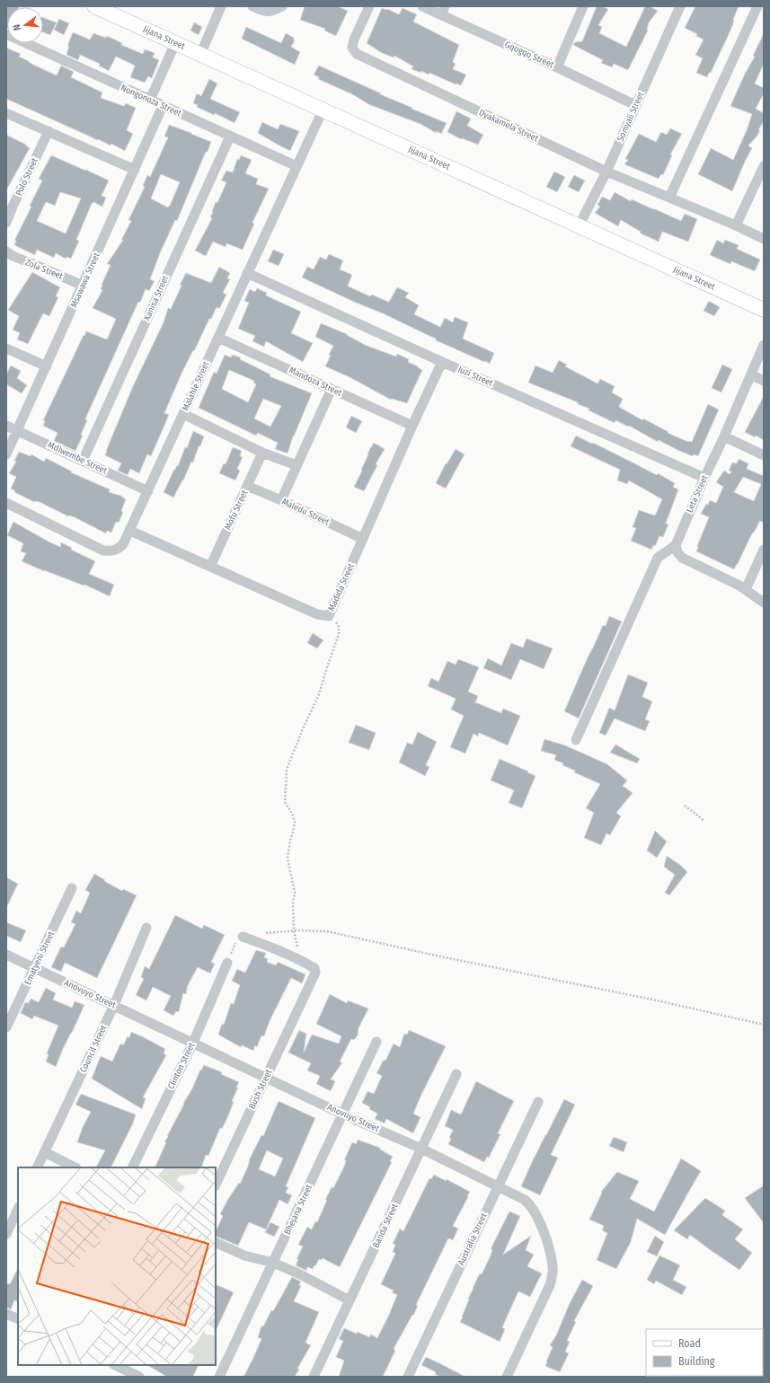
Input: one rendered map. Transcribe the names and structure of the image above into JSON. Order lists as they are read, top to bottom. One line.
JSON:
{"streets":{"street":["Jijana Street","Gqogqo Street","Nongonoza Street","Somyali Street","Dyakamela Street","Polo Street","Zola Street","Msawawa Street","Xanisa Street","Juzi Street","Mandoza Street","Malahle Street","Mdlwembe Street","Leta Street","Mofu Street","Maledu Street","Madida Street","Ematyeni Street","Anovuyo Street","Council Street","Clinton Street","Bush Street","Bhejana Street","Banda Street","Australia Street"]},"crossings":[["Jijana Street","Somyali Street"],["Jijana Street","Malahle Street"],["Gqogqo Street","Somyali Street"],["Nongonoza Street","Msawawa Street"],["Nongonoza Street","Xanisa Street"],["Nongonoza Street","Malahle Street"],["Somyali Street","Dyakamela Street"],["Zola Street","Msawawa Street"],["Msawawa Street","Mdlwembe Street"],["Xanisa Street","Mdlwembe Street"],["Juzi Street","Malahle Street"],["Juzi Street","Leta Street"],["Juzi Street","Madida Street"],["Mandoza Street","Malahle Street"],["Mandoza Street","Madida Street"],["Malahle Street","Mdlwembe Street"],["Malahle Street","Madida Street"],["Mofu Street","Maledu Street"],["Mofu Street","Madida Street"],["Maledu Street","Madida Street"],["Ematyeni Street","Anovuyo Street"],["Anovuyo Street","Council Street"],["Anovuyo Street","Clinton Street"],["Anovuyo Street","Bush Street"],["Anovuyo Street","Bhejana Street"],["Anovuyo Street","Banda Street"],["Anovuyo Street","Australia Street"]],"legend":["Road","Building"],"north":"left"}
